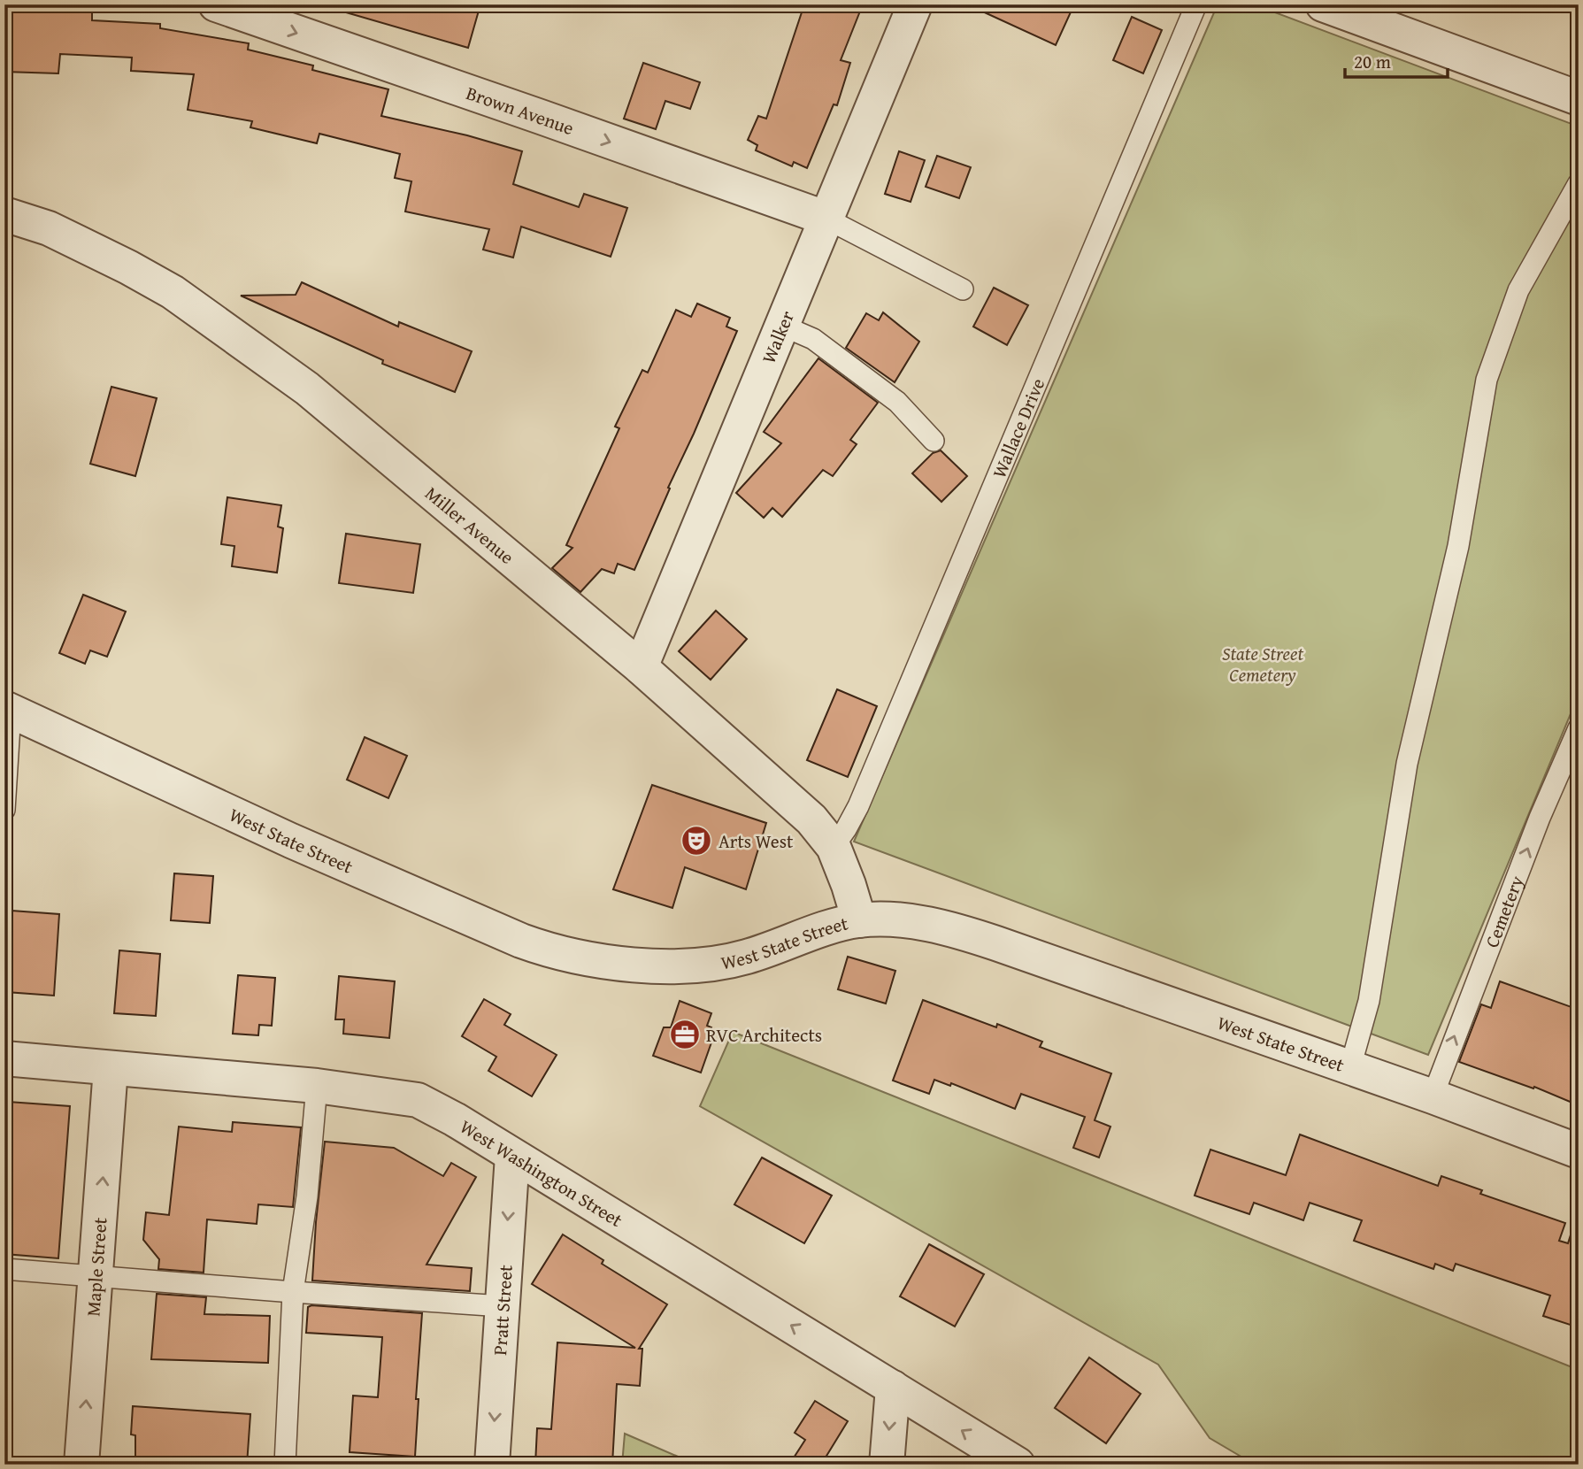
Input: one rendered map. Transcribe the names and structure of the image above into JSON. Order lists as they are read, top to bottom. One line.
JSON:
{"streets":{"street":["Brown Avenue","Walker","Miller Avenue","West State Street","West Washington Street","Maple Street","Pratt Street"],"lane":["Wallace Drive","Cemetery"]},"crossings":[["Brown Avenue","Walker"],["Walker","Miller Avenue"],["Wallace Drive","Miller Avenue"],["Miller Avenue","West State Street"],["West State Street","Cemetery"],["West Washington Street","Maple Street"],["West Washington Street","Pratt Street"]],"one_way":["Brown Avenue","West Washington Street","Maple Street","Pratt Street"],"parks":["State Street Cemetery"],"places":{"theatre":["Arts West"],"office":["RVC Architects"]},"scale_bar":"20 m"}
